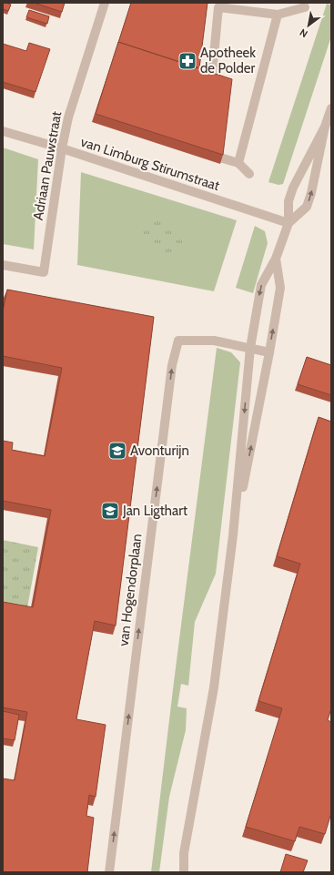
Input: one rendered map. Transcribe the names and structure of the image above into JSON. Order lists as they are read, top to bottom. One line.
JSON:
{"streets":{"street":["van Limburg Stirumstraat","Adriaan Pauwstraat","van Hogendorplaan"]},"crossings":[["van Limburg Stirumstraat","Adriaan Pauwstraat"]],"places":{"pharmacy":["Apotheek de Polder"],"school or university":["Avonturijn","Jan Ligthart"]},"north":"bottom left"}
